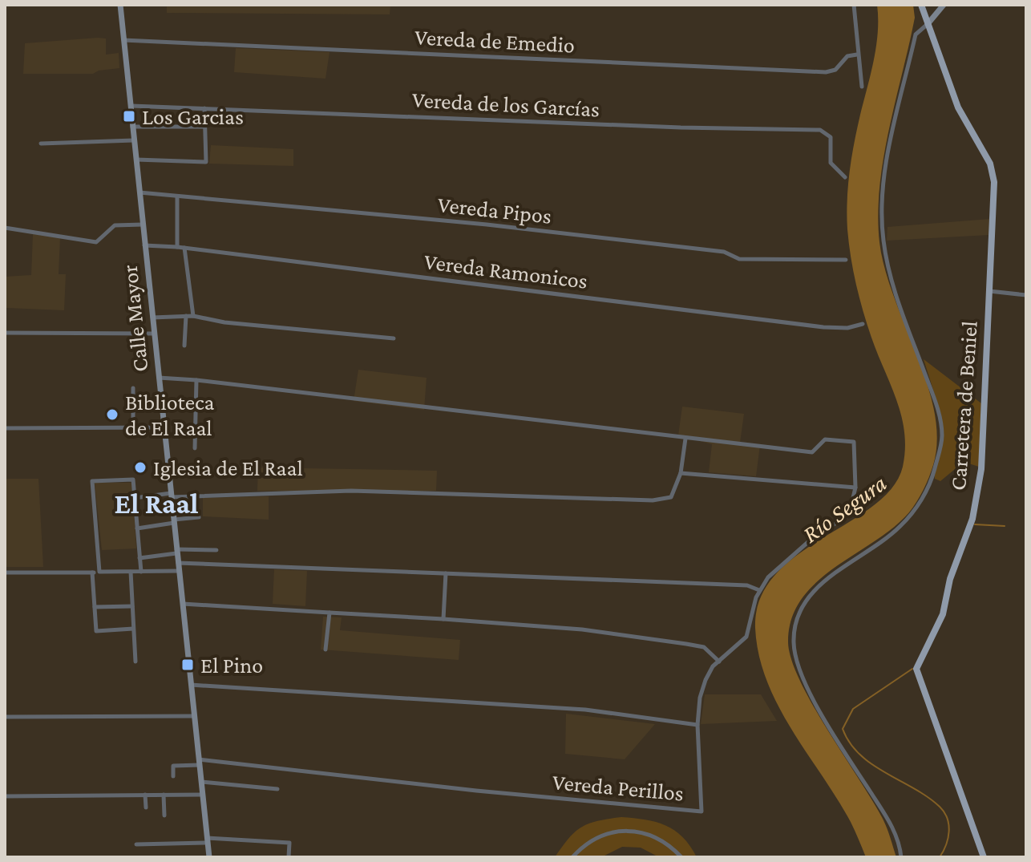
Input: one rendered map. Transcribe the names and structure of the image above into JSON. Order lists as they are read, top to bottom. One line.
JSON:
{"streets":{"main road":["Calle Mayor","Carretera de Beniel"],"street":["Vereda de Emedio","Vereda de los Garcías","Vereda Pipos","Vereda Ramonicos","Vereda Perillos"]},"crossings":[["Vereda de Emedio","Calle Mayor"],["Vereda de los Garcías","Calle Mayor"],["Vereda Pipos","Calle Mayor"],["Vereda Ramonicos","Calle Mayor"],["Calle Mayor","Vereda Perillos"]],"districts":["El Raal"],"water":["Río Segura"],"places":{"transit":["Los Garcias","El Pino"],"other":["Biblioteca de El Raal","Iglesia de El Raal"]}}
